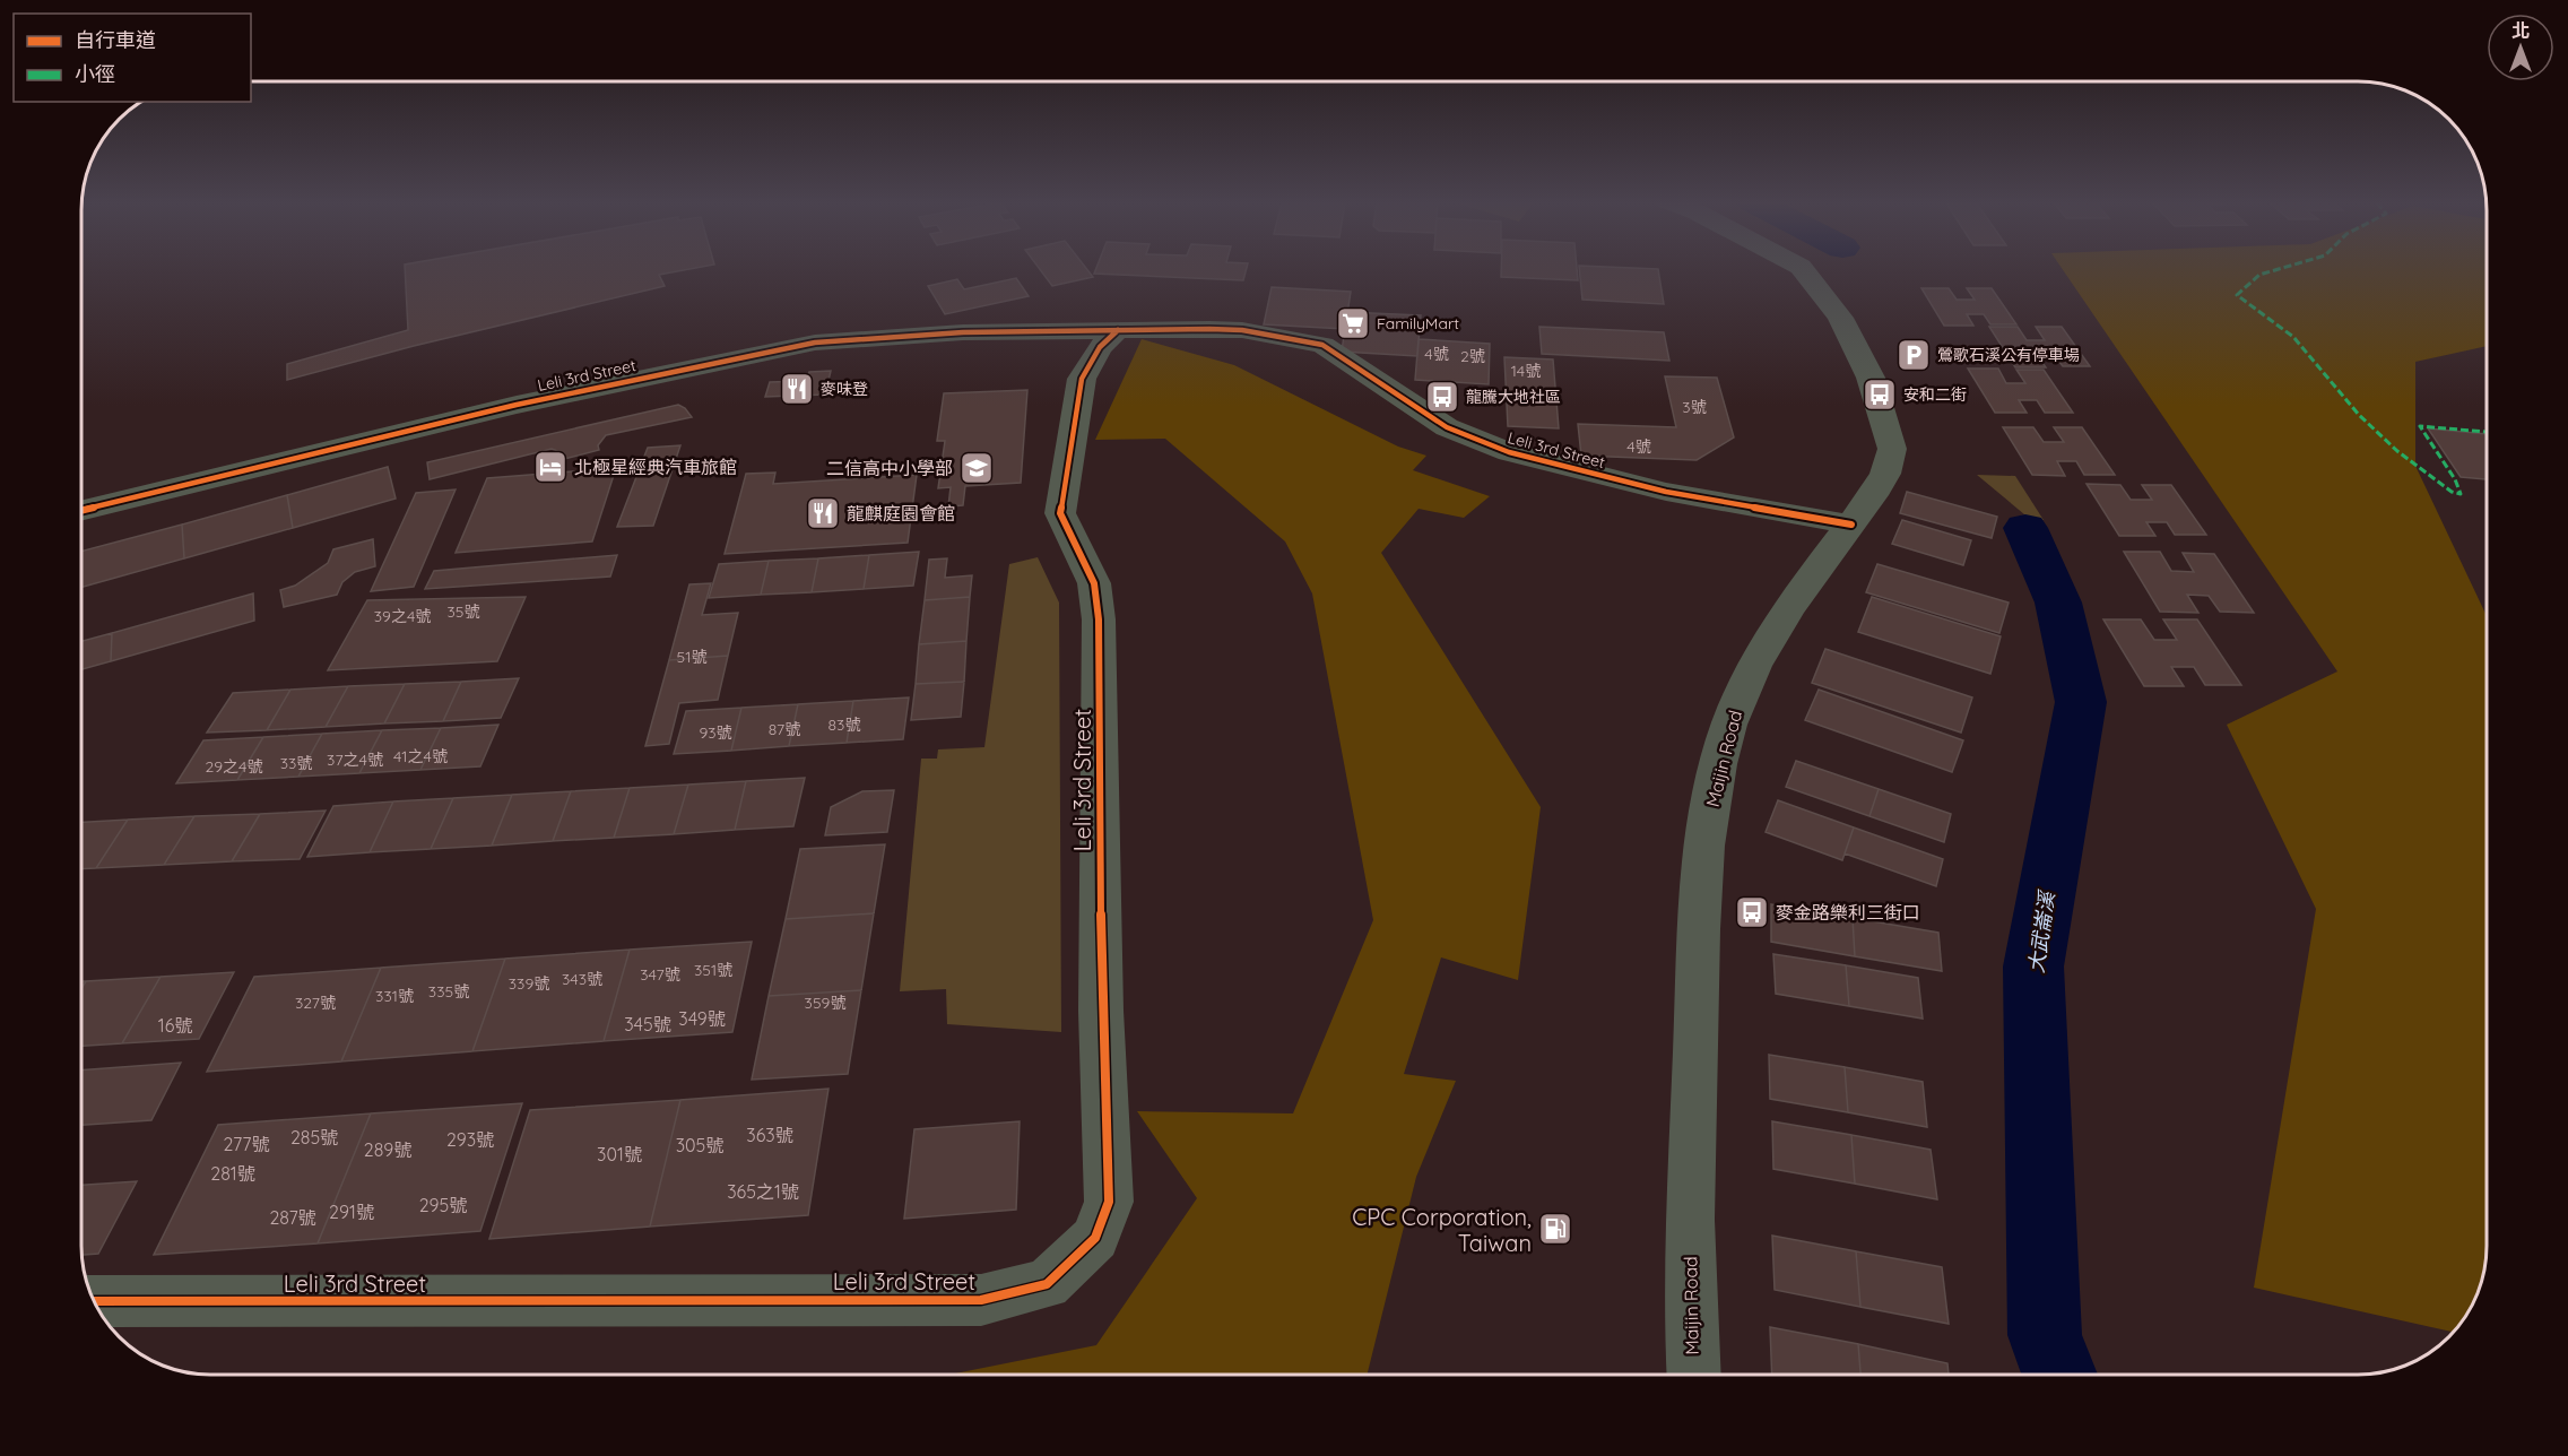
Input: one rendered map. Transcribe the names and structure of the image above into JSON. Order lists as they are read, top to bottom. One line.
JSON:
{"streets":{"street":["Leli 3rd Street","Maijin Road"]},"crossings":[["Leli 3rd Street","Maijin Road"]],"water":["大武崙溪"],"places":{"supermarket":["FamilyMart"],"parking":["鶯歌石溪公有停車場"],"restaurant":["麥味登","龍麒庭園會館"],"bus stop":["安和二街","龍騰大地社區","麥金路樂利三街口"],"hotel":["北極星經典汽車旅館"],"school or university":["二信高中小學部"],"fuel station":["CPC Corporation, Taiwan"]},"house_numbers":["4號","2號","14號","3號","4號","35號","39之4號","51號","83號","87號","93號","41之4號","37之4號","33號","29之4號","351號","347號","343號","339號","335號","331號","327號","359號","349號","345號","16號","363號","285號","293號","277號","305號","289號","301號","281號","365之1號","295號","291號","287號"],"legend":["自行車道","小徑"],"north":"top"}
